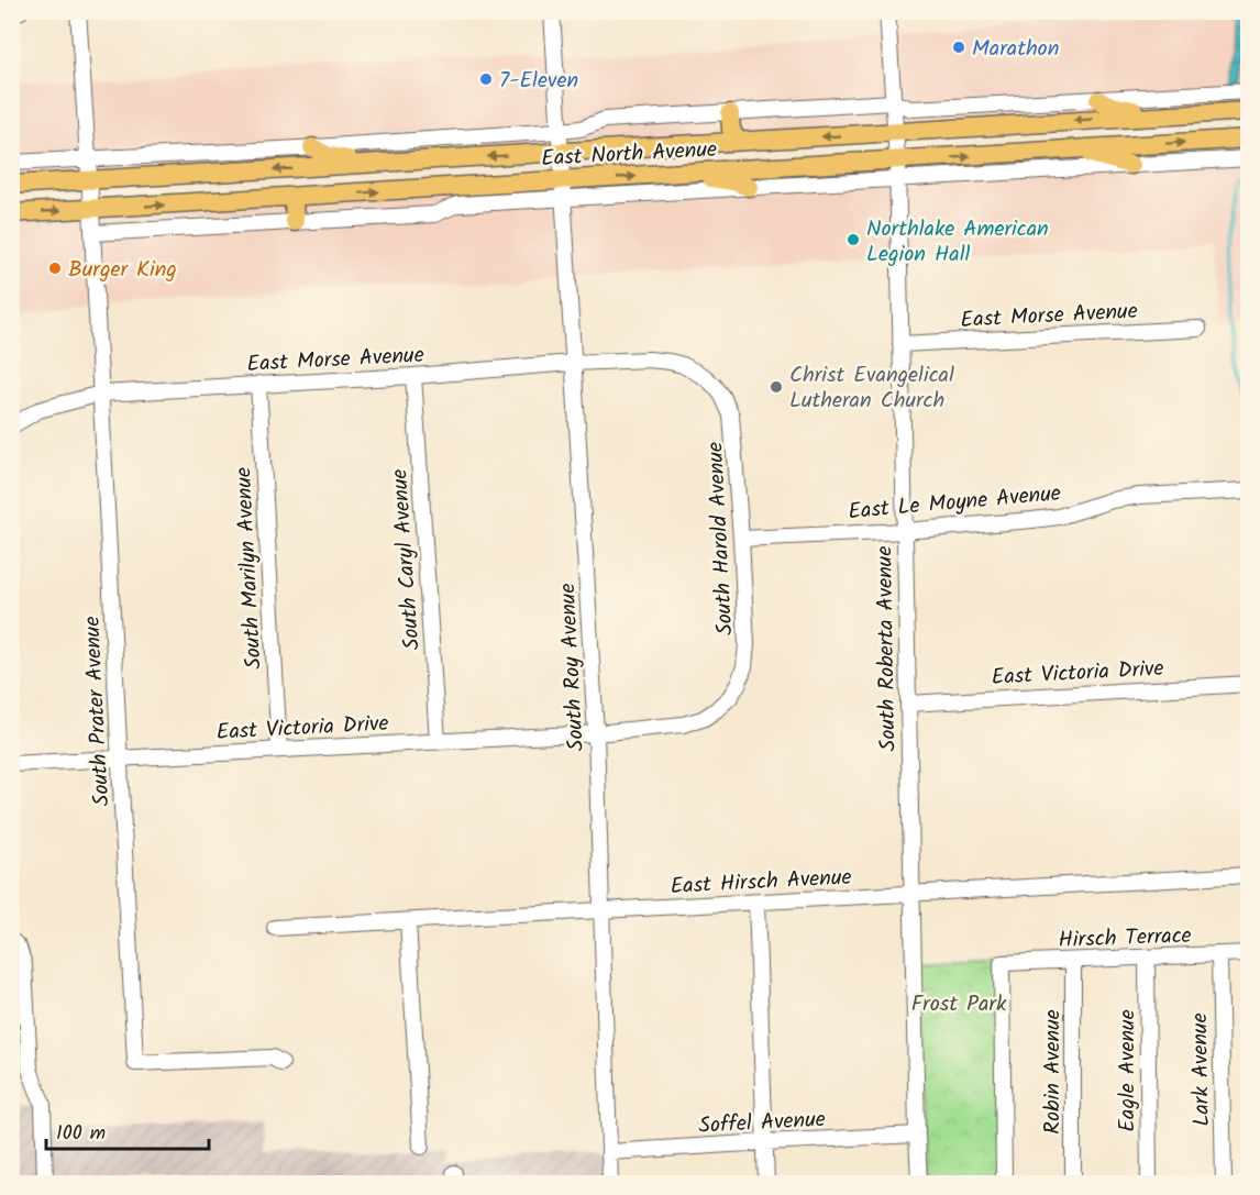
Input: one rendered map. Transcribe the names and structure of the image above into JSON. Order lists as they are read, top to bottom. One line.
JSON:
{"streets":{"main road":["East North Avenue"],"street":["East Morse Avenue","East Le Moyne Avenue","South Harold Avenue","South Caryl Avenue","South Marilyn Avenue","South Roberta Avenue","South Roy Avenue","East Victoria Drive","South Prater Avenue","East Hirsch Avenue","Hirsch Terrace","Lark Avenue","Eagle Avenue","Robin Avenue","Soffel Avenue"]},"crossings":[["East North Avenue","South Roberta Avenue"],["East North Avenue","South Roy Avenue"],["East North Avenue","South Prater Avenue"],["East Morse Avenue","South Harold Avenue"],["East Morse Avenue","South Caryl Avenue"],["East Morse Avenue","South Marilyn Avenue"],["East Morse Avenue","South Roberta Avenue"],["East Morse Avenue","South Roy Avenue"],["East Morse Avenue","South Prater Avenue"],["East Le Moyne Avenue","South Harold Avenue"],["East Le Moyne Avenue","South Roberta Avenue"],["South Harold Avenue","South Roy Avenue"],["South Harold Avenue","East Victoria Drive"],["South Caryl Avenue","East Victoria Drive"],["South Marilyn Avenue","East Victoria Drive"],["South Roberta Avenue","East Victoria Drive"],["South Roberta Avenue","East Hirsch Avenue"],["South Roberta Avenue","Soffel Avenue"],["South Roy Avenue","East Victoria Drive"],["South Roy Avenue","East Hirsch Avenue"],["South Roy Avenue","Soffel Avenue"],["East Victoria Drive","South Prater Avenue"],["Hirsch Terrace","Lark Avenue"],["Hirsch Terrace","Eagle Avenue"],["Hirsch Terrace","Robin Avenue"]],"parks":["Frost Park"],"places":["Marathon","7-Eleven","Northlake American Legion Hall","Burger King","Christ Evangelical Lutheran Church"],"scale_bar":"100 m"}
